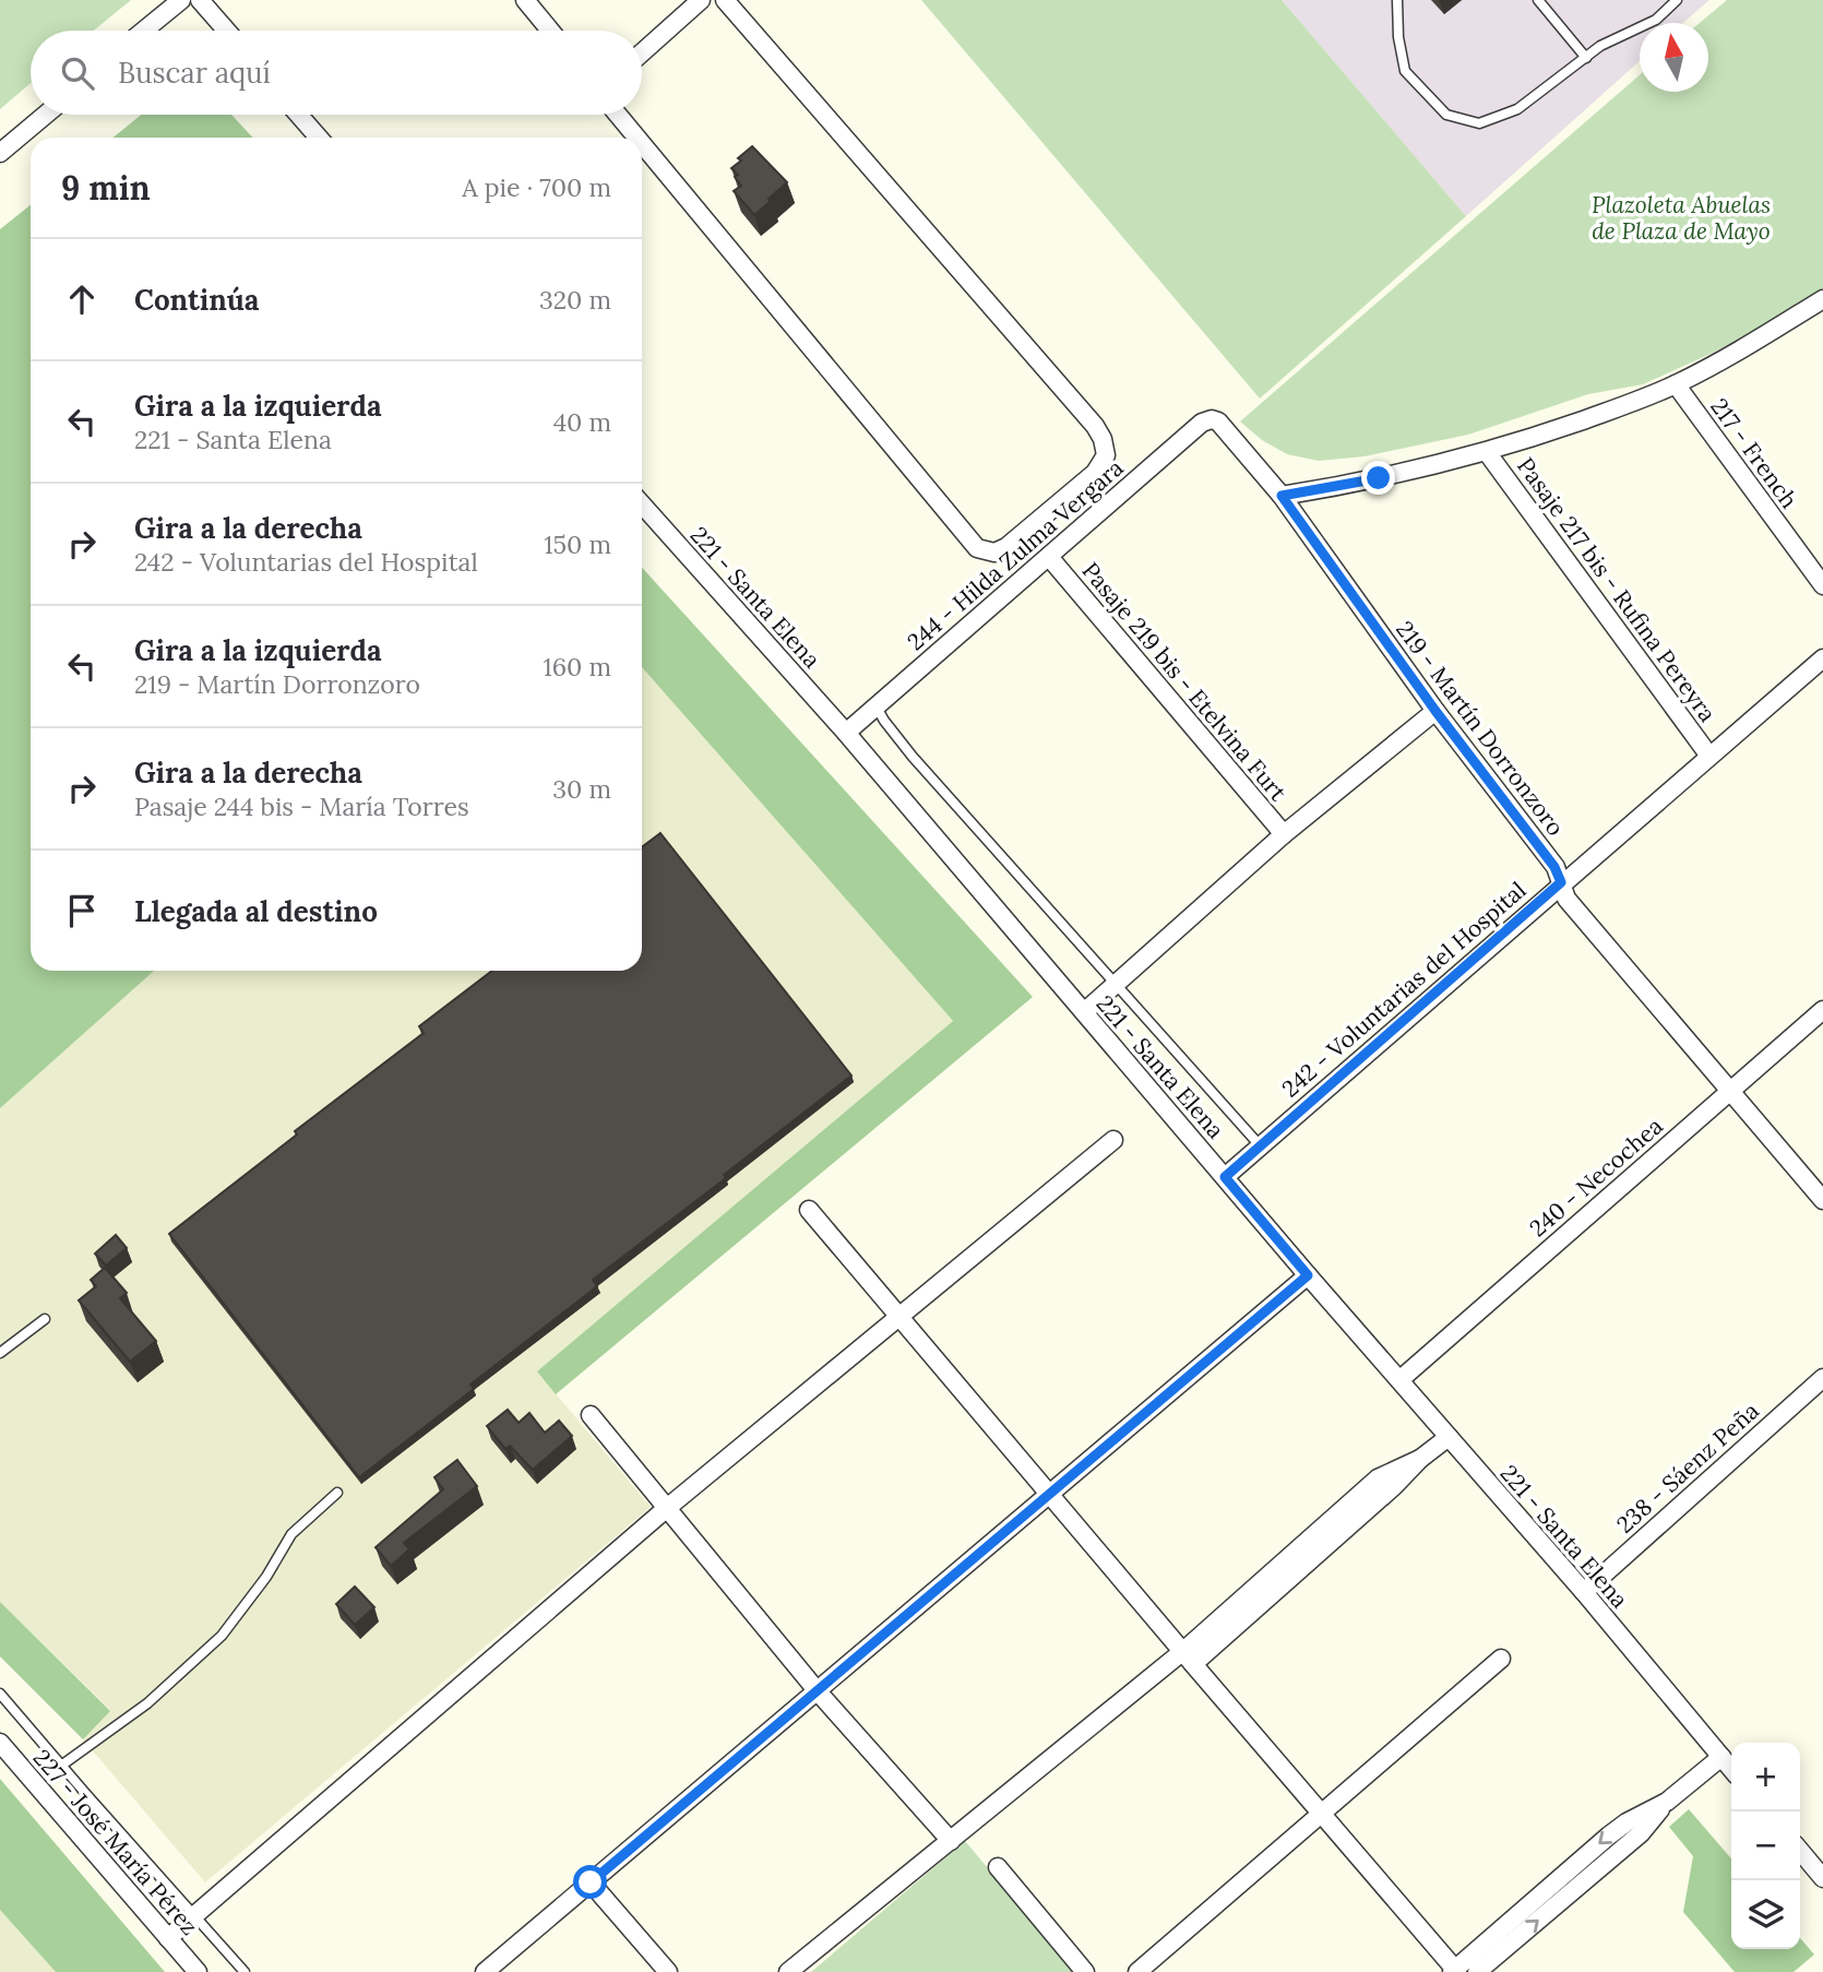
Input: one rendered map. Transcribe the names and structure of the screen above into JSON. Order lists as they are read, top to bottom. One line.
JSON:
{"streets":{"street":["217 - French","244 - Hilda Zulma Vergara","Pasaje 217 bis - Rufina Pereyra","221 - Santa Elena","Pasaje 219 bis - Etelvina Furt","219 - Martín Dorronzoro","242 - Voluntarias del Hospital","240 - Necochea","238 - Sáenz Peña","227 - José María Pérez"]},"crossings":[["244 - Hilda Zulma Vergara","221 - Santa Elena"],["244 - Hilda Zulma Vergara","Pasaje 219 bis - Etelvina Furt"],["244 - Hilda Zulma Vergara","219 - Martín Dorronzoro"],["Pasaje 217 bis - Rufina Pereyra","242 - Voluntarias del Hospital"],["221 - Santa Elena","242 - Voluntarias del Hospital"],["221 - Santa Elena","240 - Necochea"],["221 - Santa Elena","238 - Sáenz Peña"],["219 - Martín Dorronzoro","242 - Voluntarias del Hospital"],["219 - Martín Dorronzoro","240 - Necochea"]],"parks":["Plazoleta Abuelas de Plaza de Mayo"],"north":"top","page":{"search":"Buscar aquí","heading":["9 min","A pie · 700 m"],"list":[["Continúa","320 m"],["Gira a la izquierda","221 - Santa Elena","40 m"],["Gira a la derecha","242 - Voluntarias del Hospital","150 m"],["Gira a la izquierda","219 - Martín Dorronzoro","160 m"],["Gira a la derecha","Pasaje 244 bis - María Torres","30 m"],"Llegada al destino"],"map_buttons":["+","−"]}}
